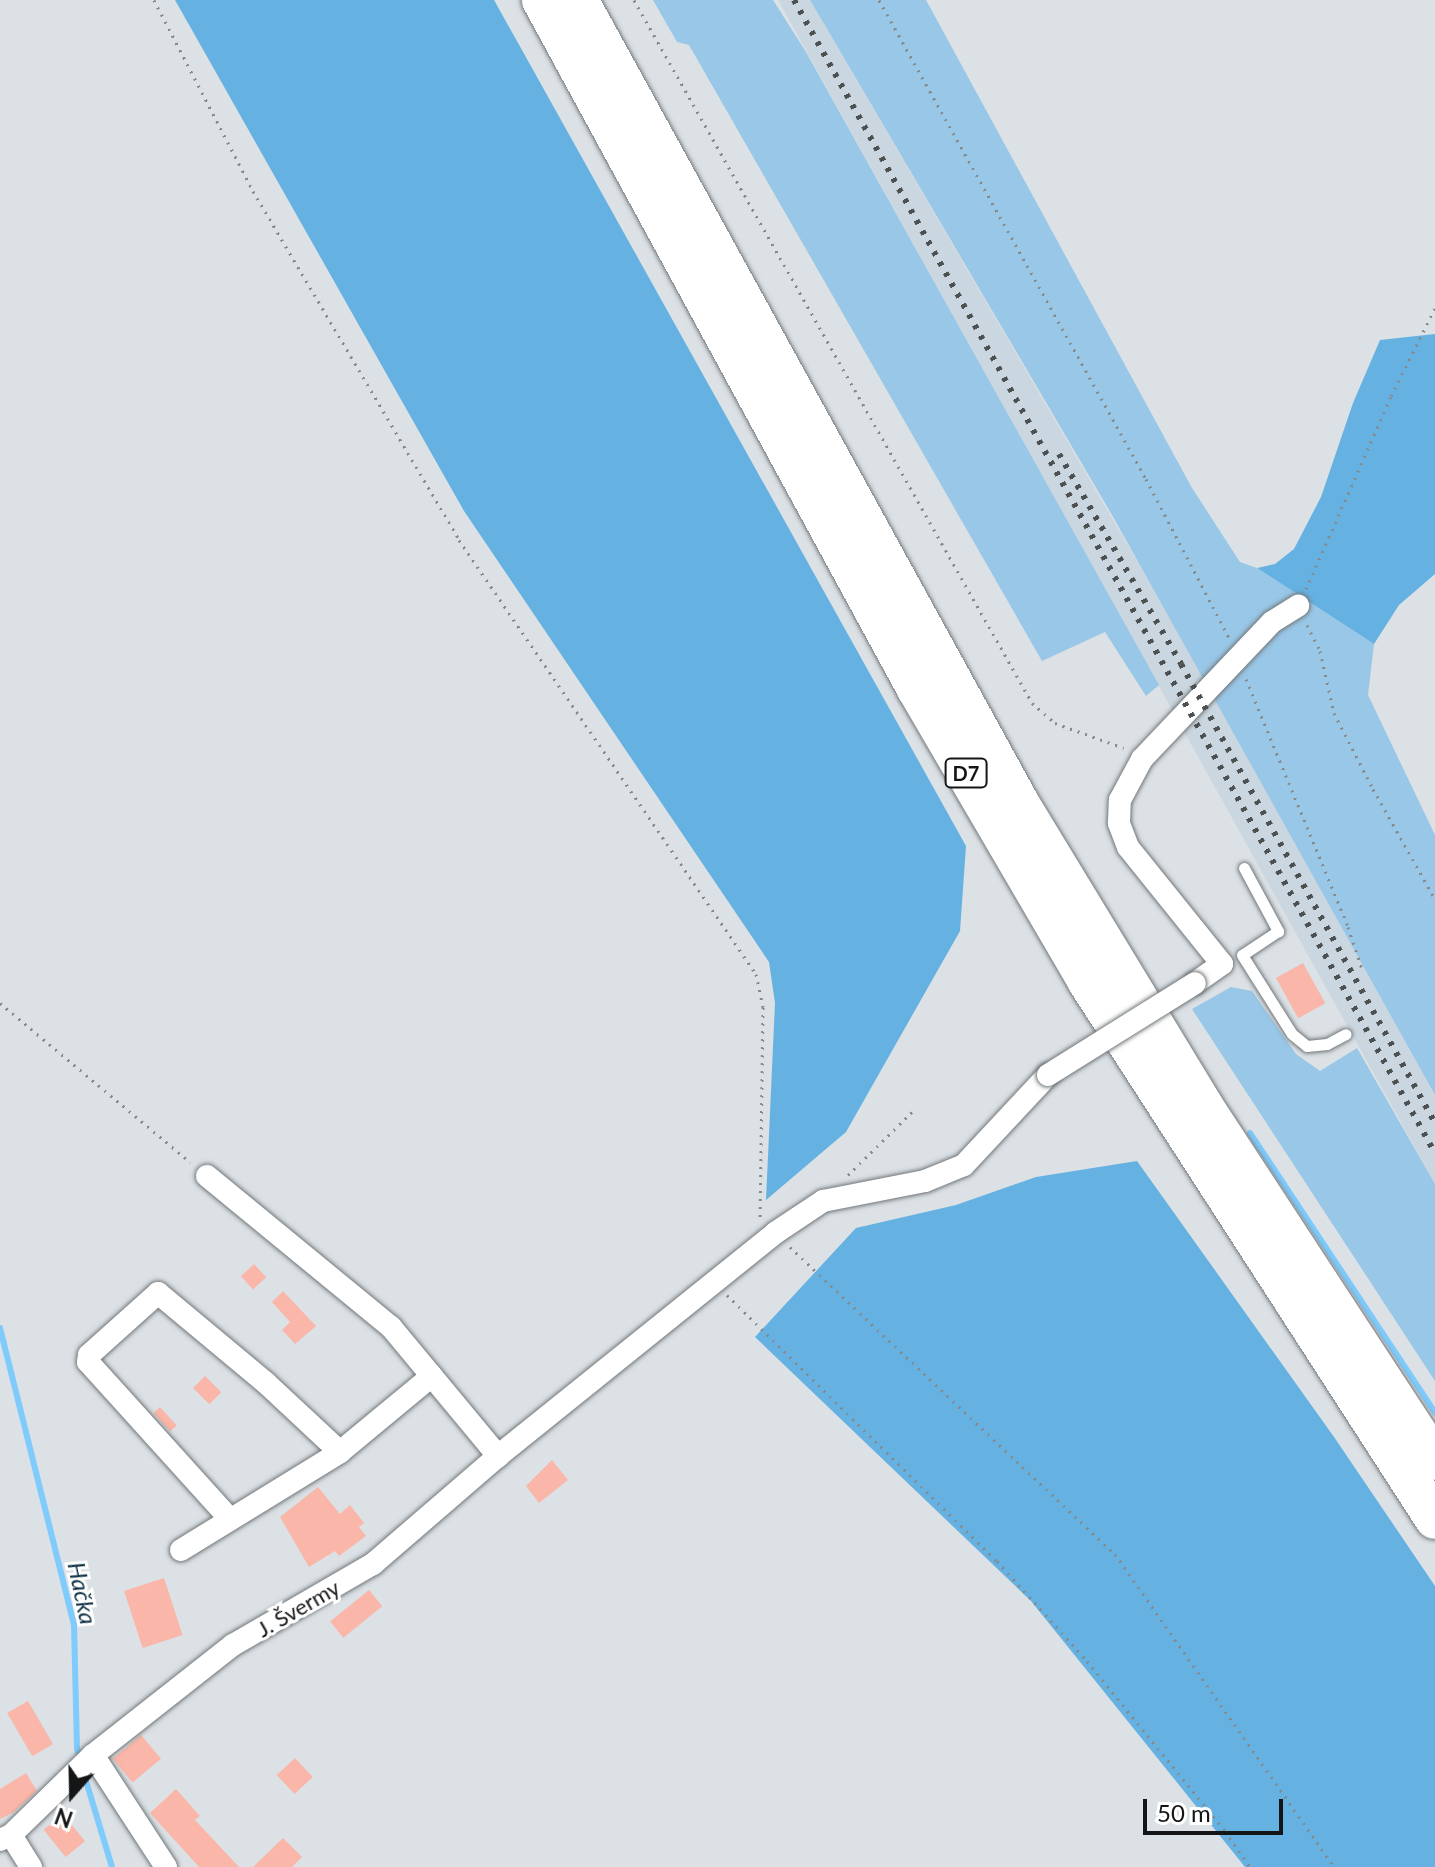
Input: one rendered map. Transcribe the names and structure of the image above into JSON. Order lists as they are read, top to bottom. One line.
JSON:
{"streets":{"highway":["D7"],"street":["J. Švermy"]},"water":["Hačka"],"scale_bar":"50 m","north":"bottom"}
